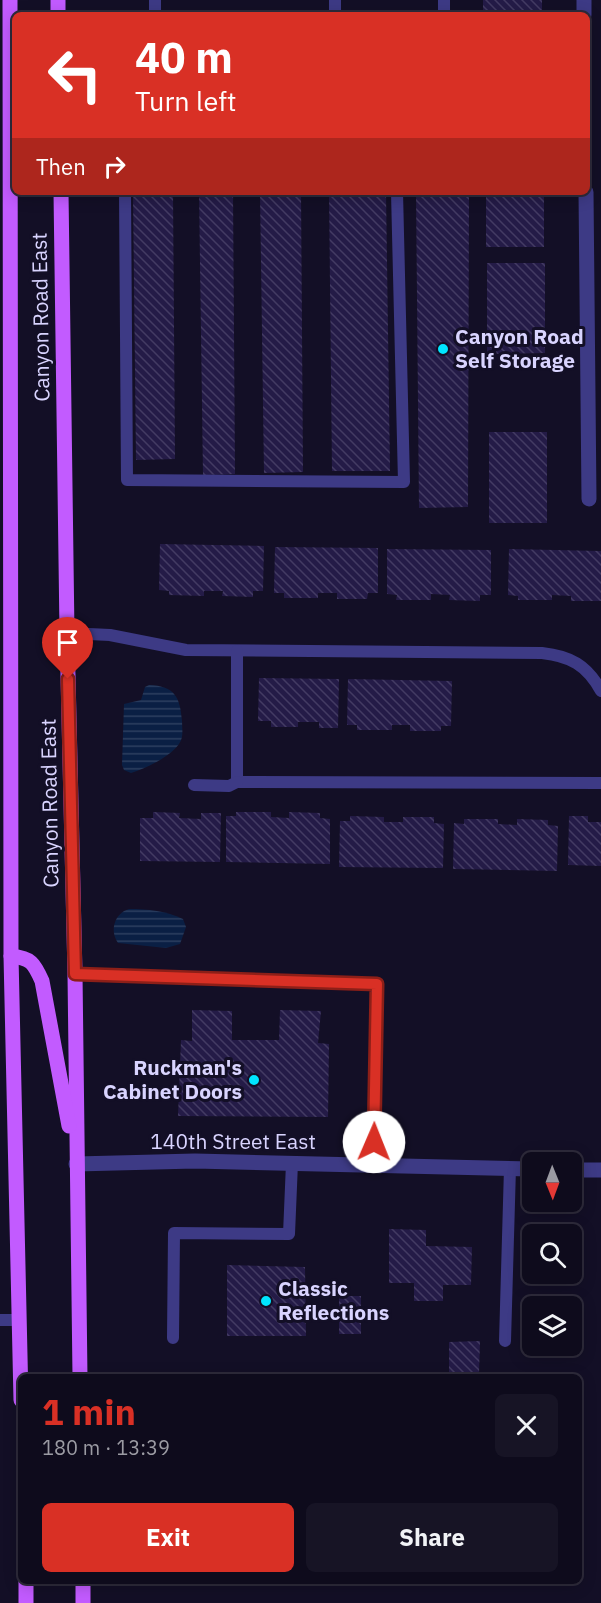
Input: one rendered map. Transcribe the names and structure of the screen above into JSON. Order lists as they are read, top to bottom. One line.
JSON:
{"streets":{"main road":["Canyon Road East"],"street":["140th Street East"]},"crossings":[["Canyon Road East","140th Street East"]],"places":["Canyon Road Self Storage","Ruckman's Cabinet Doors","Classic Reflections"],"north":"bottom","page":{"turn":["40 m","Turn left"],"then":"Then","heading":["1 min","180 m · 13:39"],"buttons":["Exit","Share"]}}
